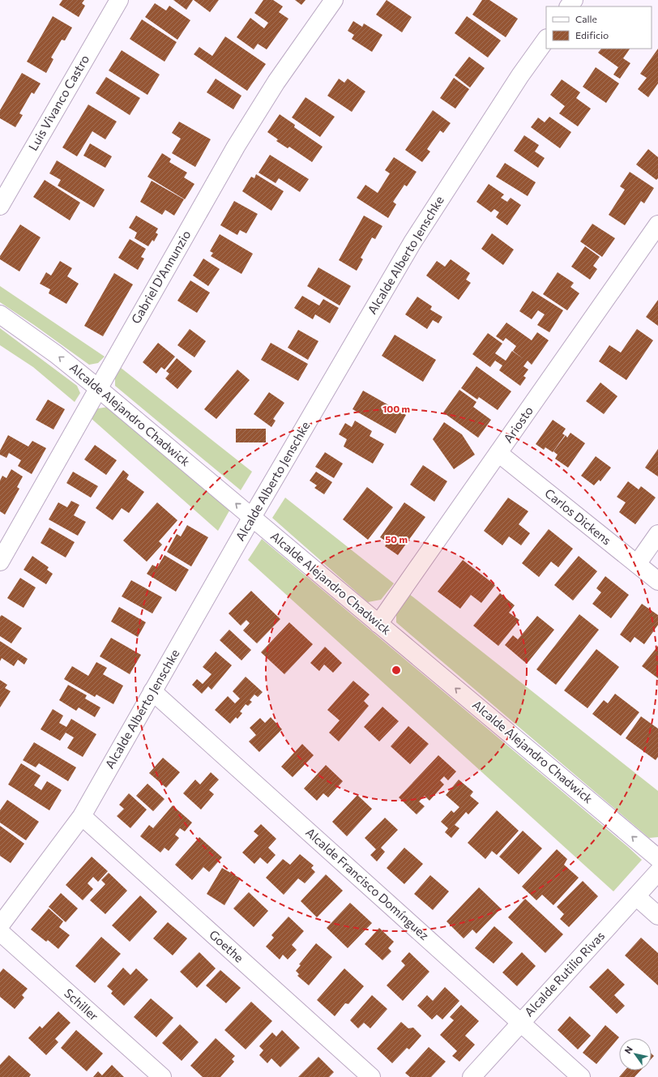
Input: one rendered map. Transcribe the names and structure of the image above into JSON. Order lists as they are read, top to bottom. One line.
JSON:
{"streets":{"street":["Luis Vivanco Castro","Alcalde Alberto Jenschke","Gabriel D'Annunzio","Alcalde Alejandro Chadwick","Ariosto","Carlos Dickens","Alcalde Francisco Domínguez","Goethe","Alcalde Rutilio Rivas","Schiller"]},"crossings":[["Alcalde Alberto Jenschke","Alcalde Alejandro Chadwick"],["Alcalde Alberto Jenschke","Alcalde Francisco Domínguez"],["Alcalde Alberto Jenschke","Goethe"],["Gabriel D'Annunzio","Alcalde Alejandro Chadwick"],["Alcalde Alejandro Chadwick","Ariosto"],["Ariosto","Carlos Dickens"],["Alcalde Francisco Domínguez","Alcalde Rutilio Rivas"]],"one_way":["Alcalde Alejandro Chadwick"],"legend":["Calle","Edificio"],"north":"top left","rings":["100 m","50 m"]}
